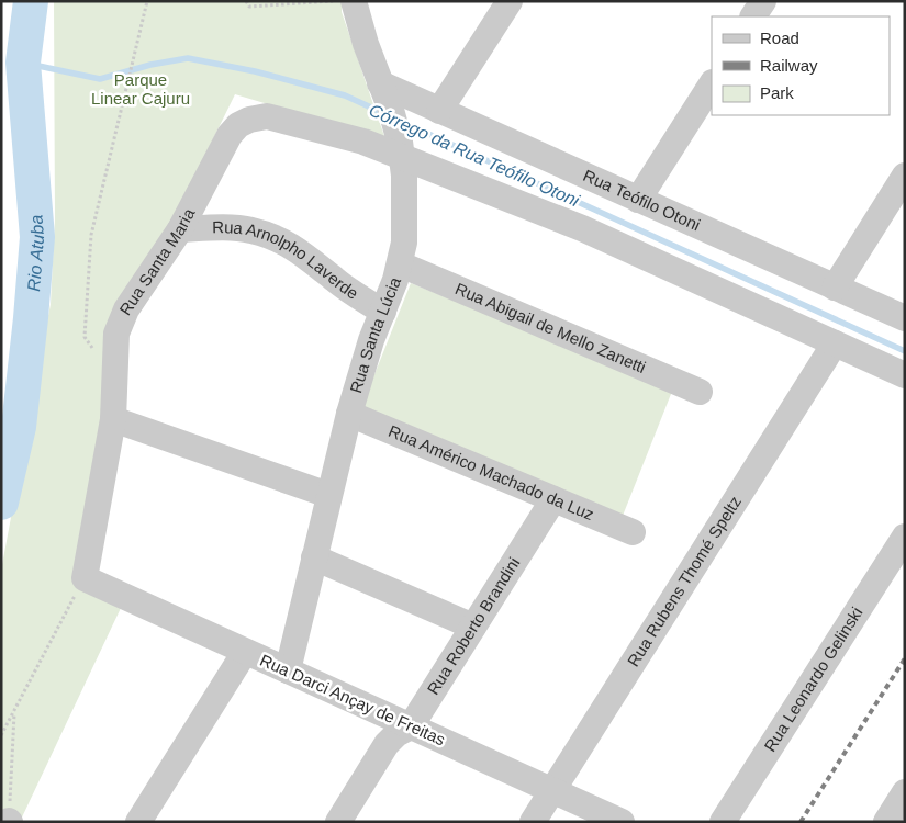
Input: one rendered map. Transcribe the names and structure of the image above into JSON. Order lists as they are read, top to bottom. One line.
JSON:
{"streets":{"street":["Rua Teófilo Otoni","Rua Santa Maria","Rua Arnolpho Laverde","Rua Abigail de Mello Zanetti","Rua Santa Lúcia","Rua Américo Machado da Luz","Rua Rubens Thomé Speltz","Rua Roberto Brandini","Rua Leonardo Gelinski","Rua Darci Ançay de Freitas"]},"crossings":[["Rua Teófilo Otoni","Rua Santa Lúcia"],["Rua Santa Maria","Rua Arnolpho Laverde"],["Rua Santa Maria","Rua Santa Lúcia"],["Rua Santa Maria","Rua Darci Ançay de Freitas"],["Rua Arnolpho Laverde","Rua Santa Lúcia"],["Rua Abigail de Mello Zanetti","Rua Santa Lúcia"],["Rua Santa Lúcia","Rua Américo Machado da Luz"],["Rua Santa Lúcia","Rua Darci Ançay de Freitas"],["Rua Américo Machado da Luz","Rua Roberto Brandini"],["Rua Rubens Thomé Speltz","Rua Darci Ançay de Freitas"],["Rua Roberto Brandini","Rua Darci Ançay de Freitas"]],"water":["Córrego da Rua Teófilo Otoni","Rio Atuba"],"parks":["Parque Linear Cajuru"],"legend":["Road","Railway","Park"]}
